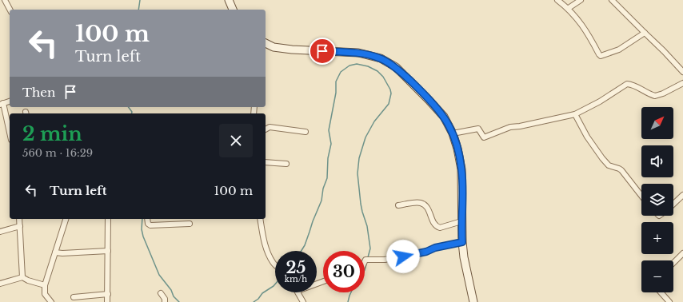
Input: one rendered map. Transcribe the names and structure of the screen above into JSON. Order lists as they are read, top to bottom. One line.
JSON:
{"north":"top right","page":{"turn":["100 m","Turn left"],"then":"Then","map_buttons":["+","−"],"heading":["2 min","560 m · 16:29"],"list":[{"name":"Turn left","value":"100 m"}],"speed":"25 km/h","limit":"30"}}
